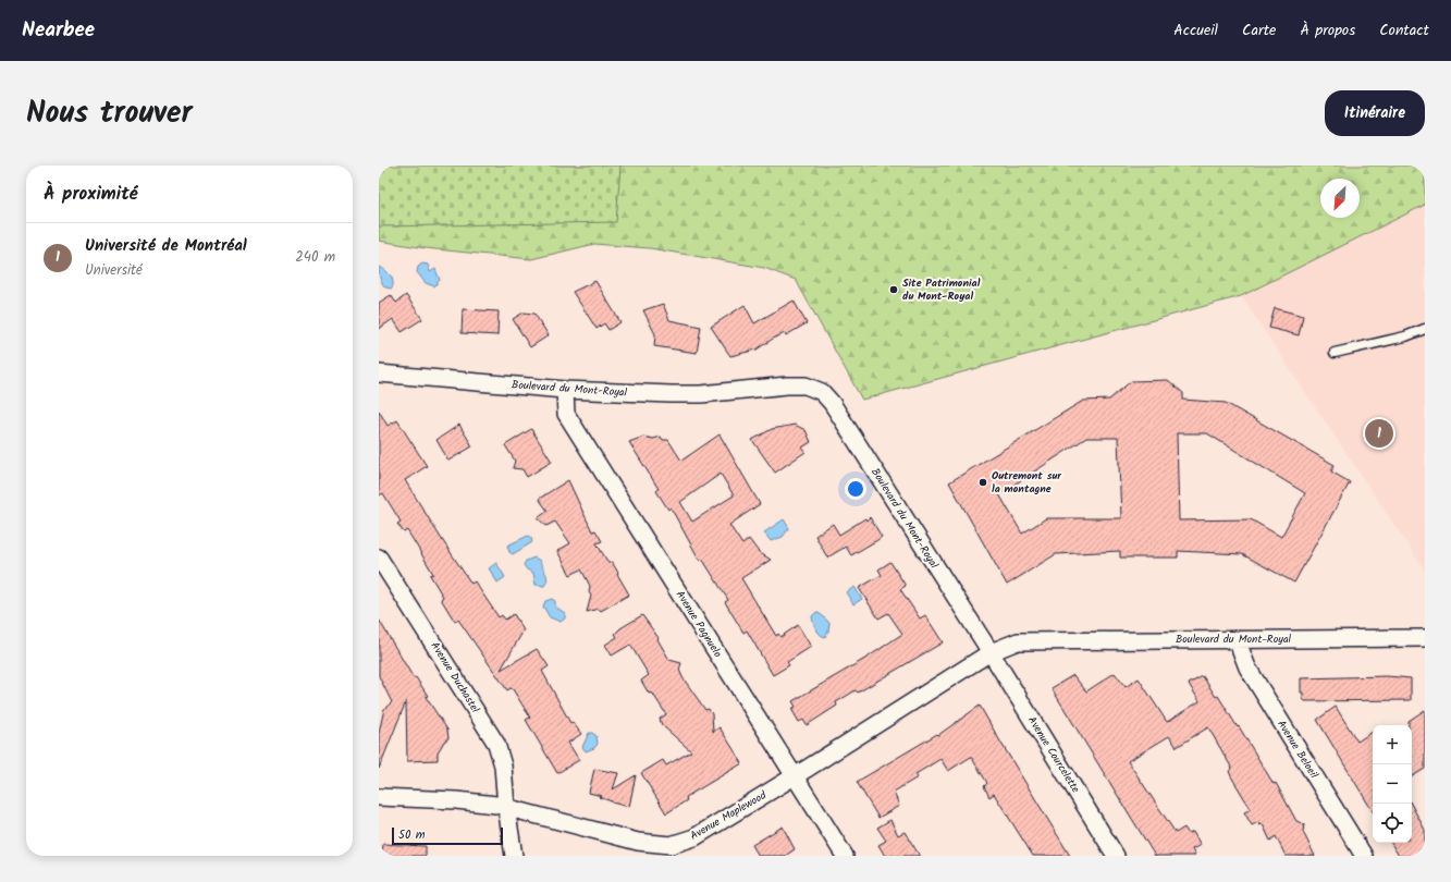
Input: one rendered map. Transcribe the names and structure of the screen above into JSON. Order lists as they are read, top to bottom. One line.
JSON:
{"streets":{"street":["Boulevard du Mont-Royal","Avenue Pagnuelo","Avenue Duchastel","Avenue Beloeil","Avenue Courcelette","Avenue Maplewood"]},"crossings":[["Boulevard du Mont-Royal","Avenue Pagnuelo"],["Boulevard du Mont-Royal","Avenue Beloeil"],["Boulevard du Mont-Royal","Avenue Courcelette"],["Boulevard du Mont-Royal","Avenue Maplewood"],["Avenue Pagnuelo","Avenue Maplewood"],["Avenue Duchastel","Avenue Maplewood"],["Avenue Courcelette","Avenue Maplewood"]],"places":["Site Patrimonial du Mont-Royal","Outremont sur la montagne"],"scale_bar":"50 m","north":"bottom left","page":{"header":"Nearbee","nav":["Accueil","Carte","À propos","Contact"],"title":"Nous trouver","buttons":"Itinéraire","heading":"À proximité","list":[{"mark":"1","name":"Université de Montréal","note":"Université","value":"240 m"}],"pins":"1","map_buttons":["+","−"],"scale":"50 m"}}
